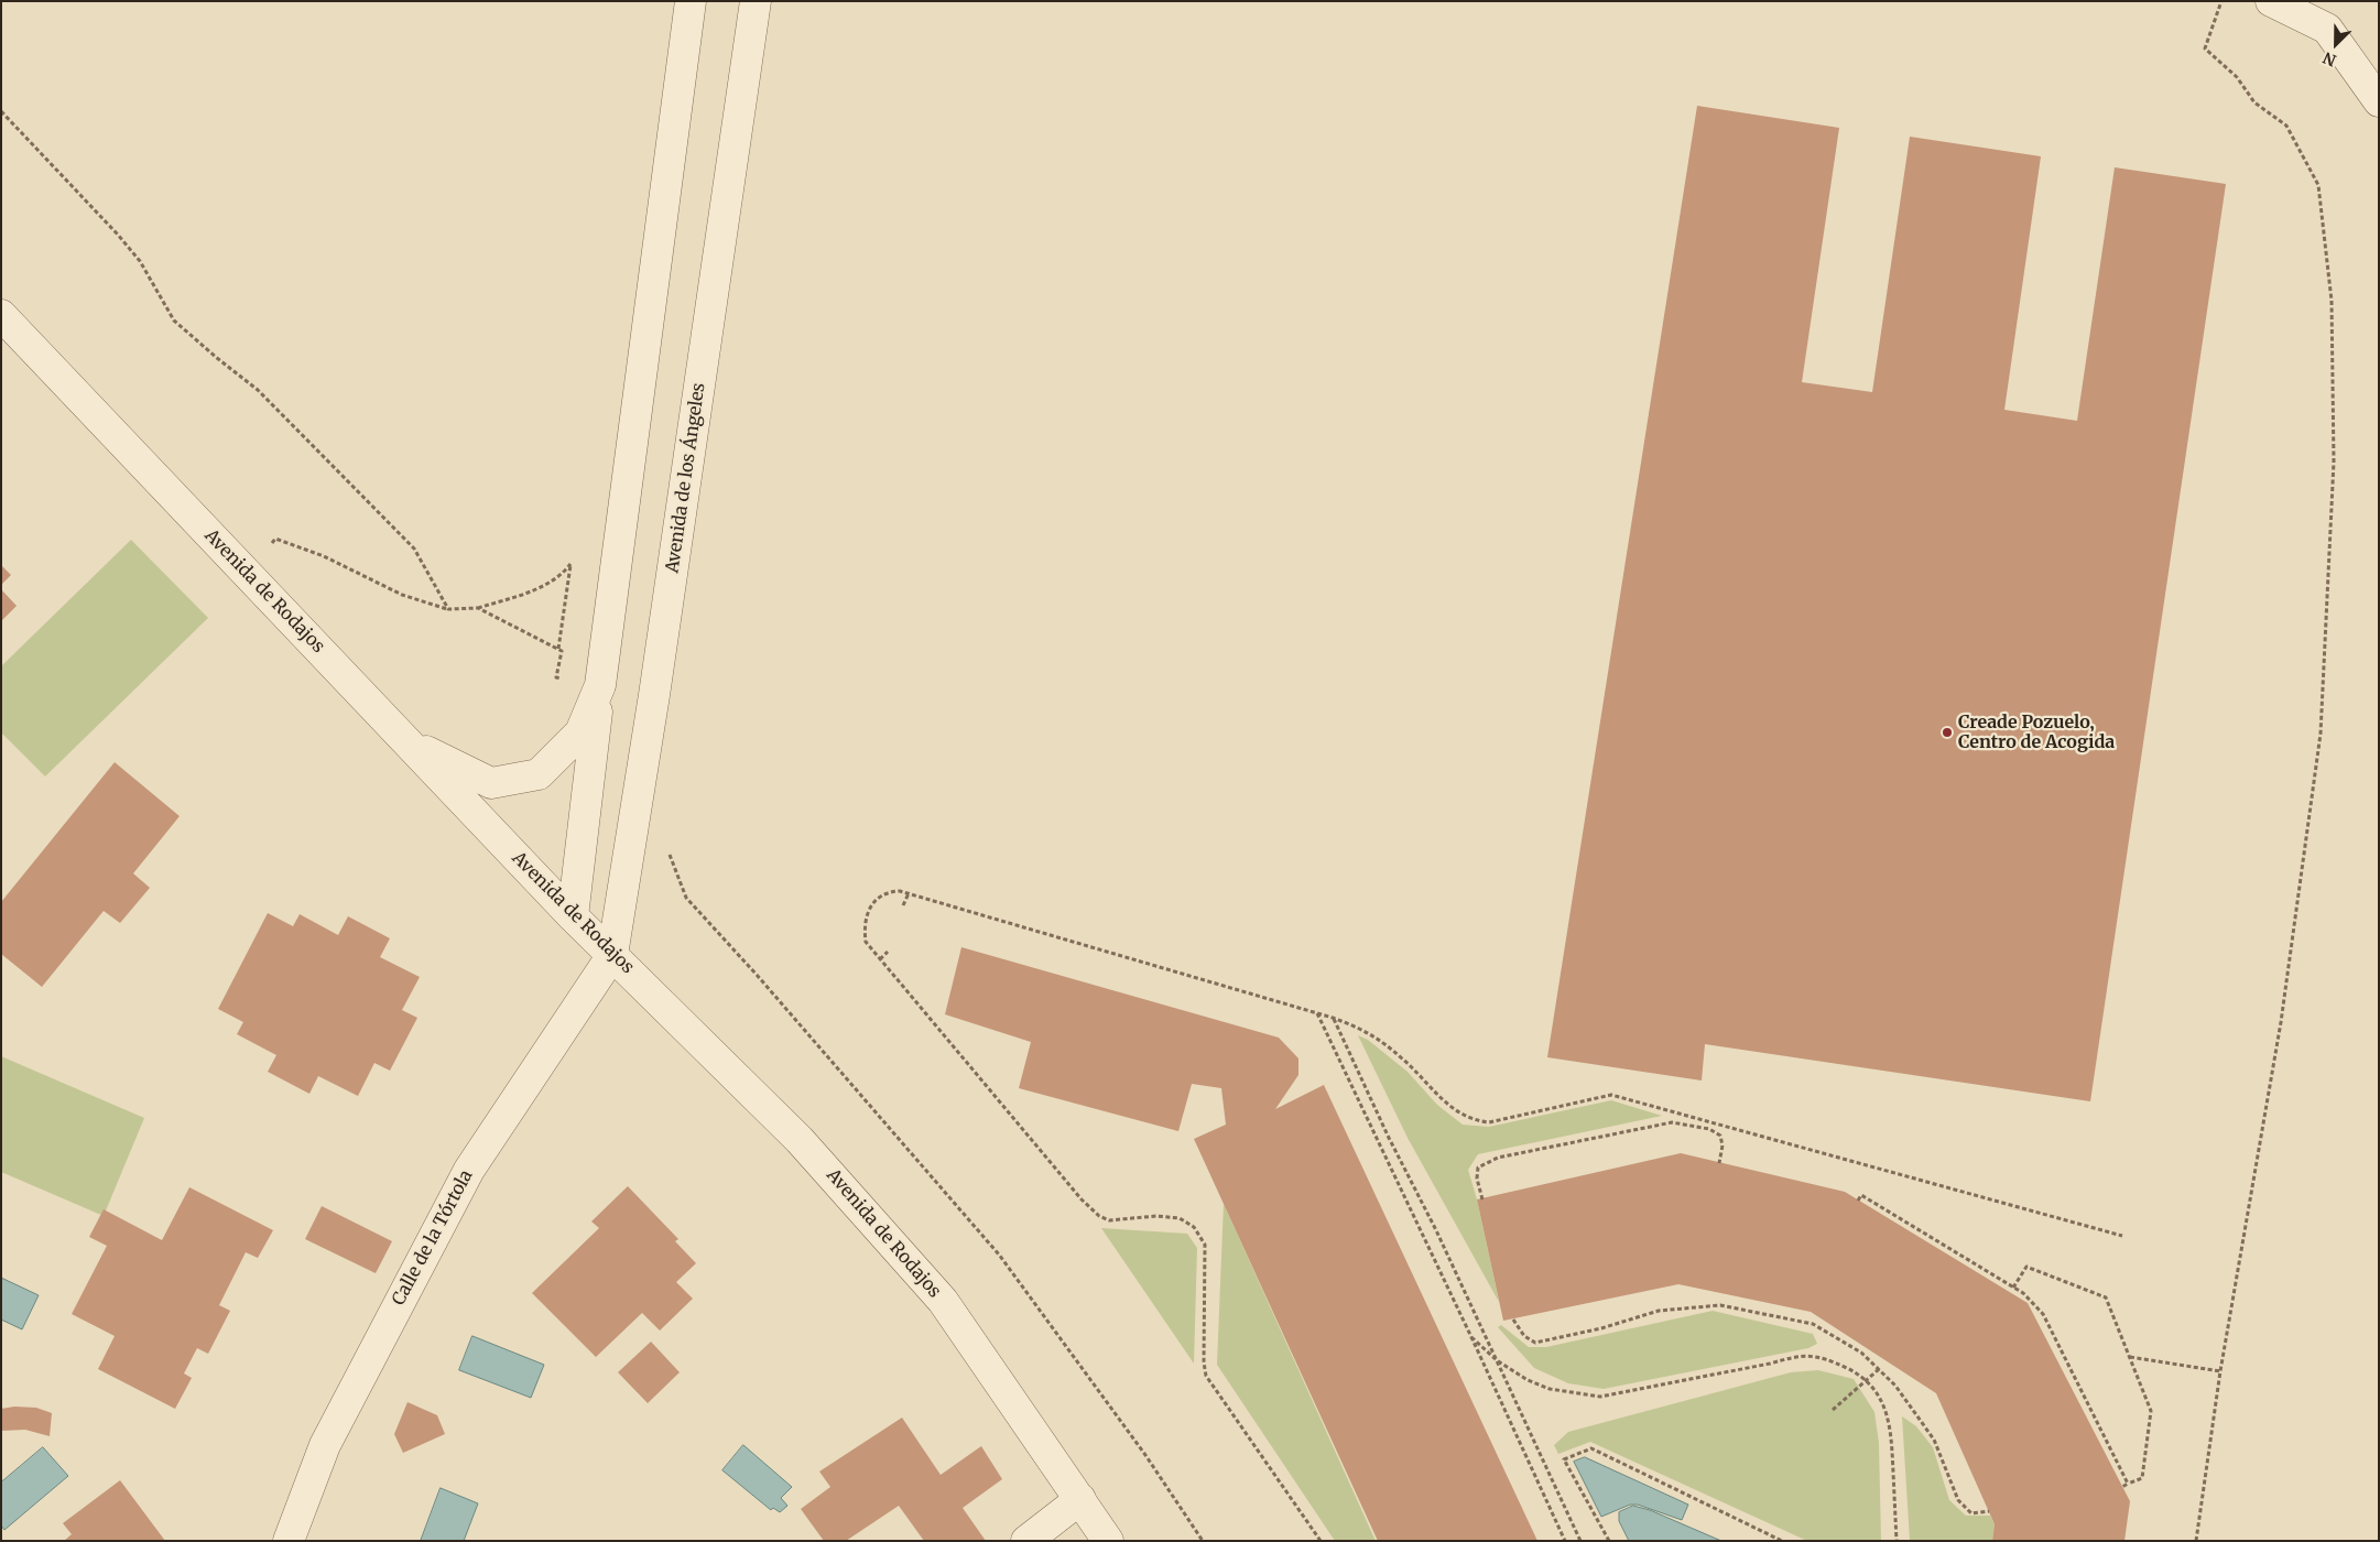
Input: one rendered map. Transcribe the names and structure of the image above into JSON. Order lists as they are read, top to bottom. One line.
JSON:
{"streets":{"street":["Avenida de los Ángeles","Avenida de Rodajos","Calle de la Tórtola"]},"crossings":[["Avenida de los Ángeles","Avenida de Rodajos"],["Avenida de los Ángeles","Calle de la Tórtola"],["Avenida de Rodajos","Calle de la Tórtola"]],"places":["Creade Pozuelo, Centro de Acogida"],"north":"bottom left"}
